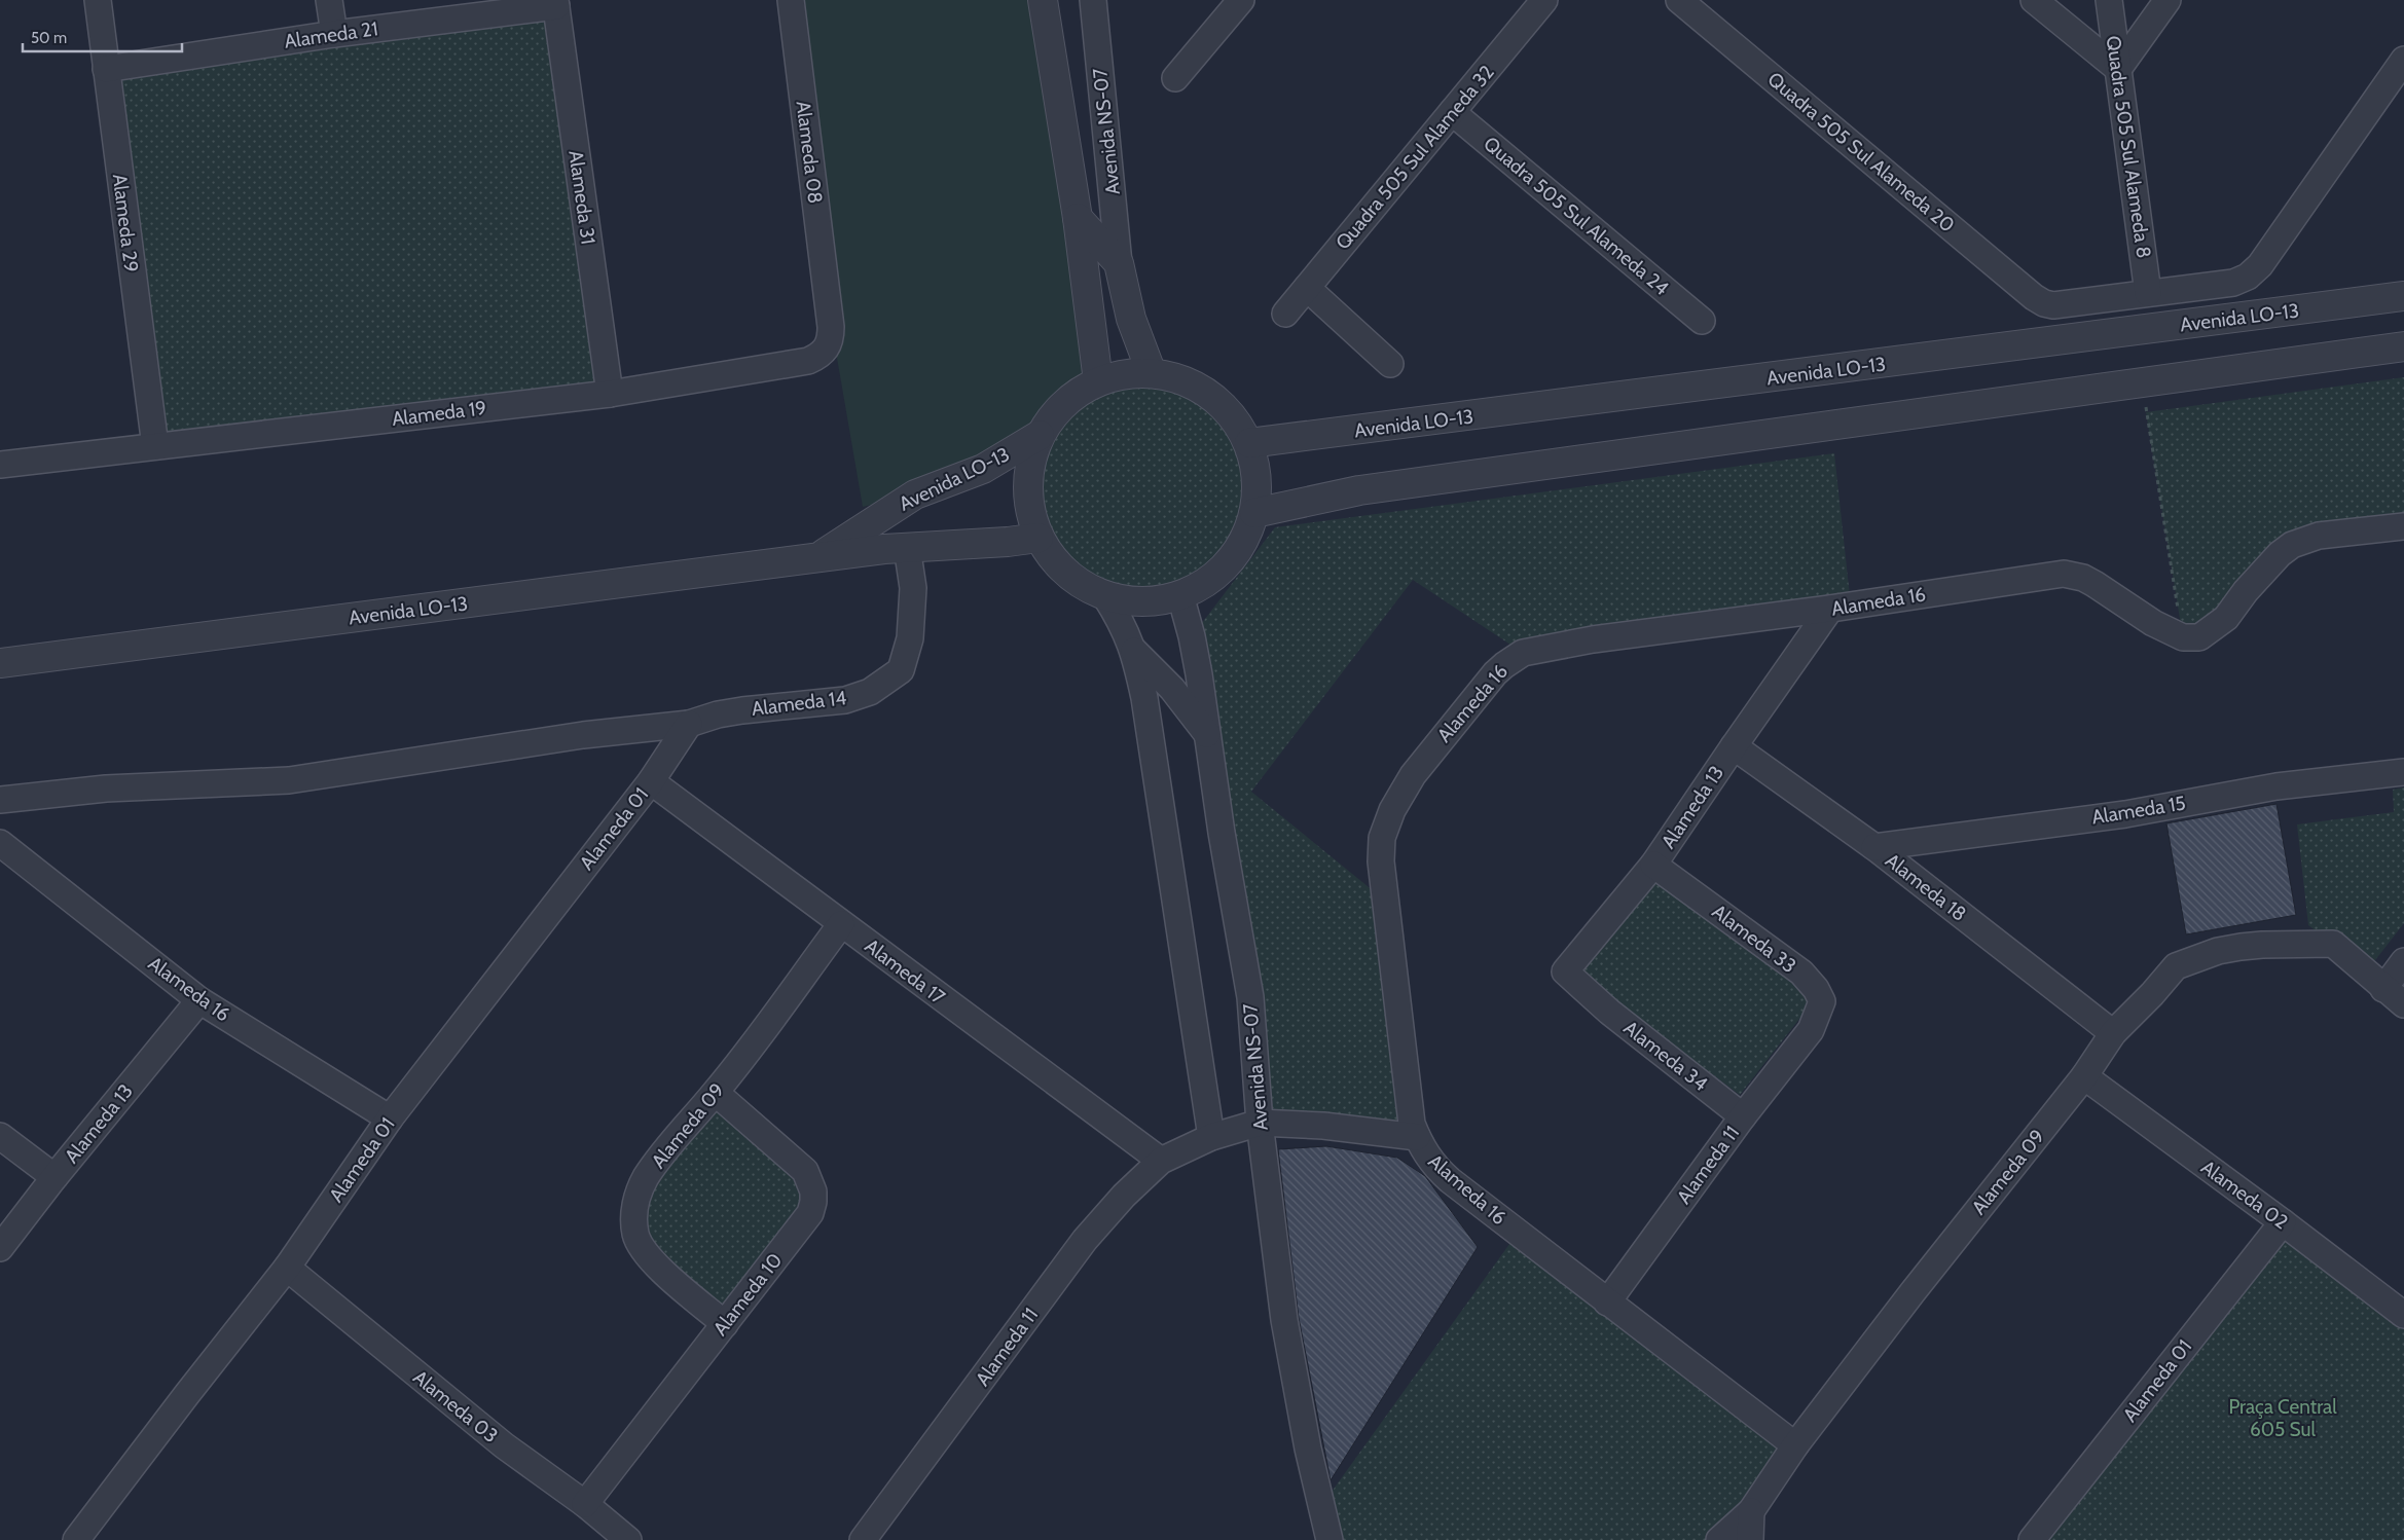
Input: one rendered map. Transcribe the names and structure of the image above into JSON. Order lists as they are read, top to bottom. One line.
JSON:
{"streets":{"street":["Alameda 21","Avenida NS-07","Quadra 505 Sul Alameda 8","Alameda 08","Quadra 505 Sul Alameda 20","Quadra 505 Sul Alameda 32","Alameda 31","Quadra 505 Sul Alameda 24","Alameda 29","Avenida LO-13","Alameda 19","Alameda 16","Alameda 14","Alameda 13","Alameda 15","Alameda 01","Alameda 18","Alameda 33","Alameda 17","Alameda 34","Alameda 09","Alameda 11","Alameda 02","Alameda 10","Alameda 03"]},"crossings":[["Alameda 21","Alameda 31"],["Alameda 21","Alameda 29"],["Avenida NS-07","Alameda 11"],["Quadra 505 Sul Alameda 8","Quadra 505 Sul Alameda 20"],["Alameda 08","Alameda 19"],["Quadra 505 Sul Alameda 32","Quadra 505 Sul Alameda 24"],["Alameda 31","Alameda 19"],["Alameda 29","Alameda 19"],["Avenida LO-13","Alameda 14"],["Alameda 16","Alameda 13"],["Alameda 16","Alameda 01"],["Alameda 16","Alameda 09"],["Alameda 16","Alameda 11"],["Alameda 14","Alameda 01"],["Alameda 13","Alameda 18"],["Alameda 13","Alameda 33"],["Alameda 13","Alameda 34"],["Alameda 15","Alameda 18"],["Alameda 01","Alameda 17"],["Alameda 01","Alameda 02"],["Alameda 01","Alameda 03"],["Alameda 18","Alameda 09"],["Alameda 33","Alameda 11"],["Alameda 17","Alameda 09"],["Alameda 17","Alameda 11"],["Alameda 34","Alameda 11"],["Alameda 09","Alameda 02"],["Alameda 09","Alameda 10"],["Alameda 10","Alameda 03"]],"parks":["Praça Central 605 Sul"],"scale_bar":"50 m"}
